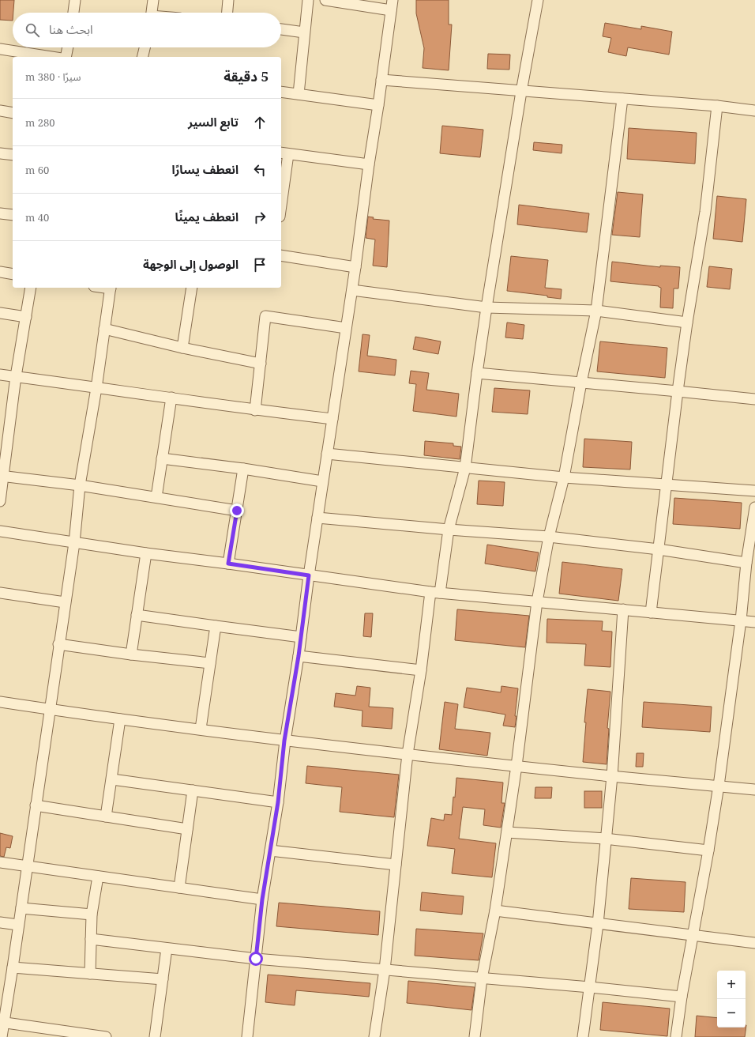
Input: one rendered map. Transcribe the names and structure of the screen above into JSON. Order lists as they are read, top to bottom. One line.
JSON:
{"page":{"search":"ابحث هنا","heading":["5 دقيقة","سيرًا · 380 m"],"list":[["تابع السير","280 m"],["انعطف يسارًا","60 m"],["انعطف يمينًا","40 m"],"الوصول إلى الوجهة"],"map_buttons":["+","−"]}}
